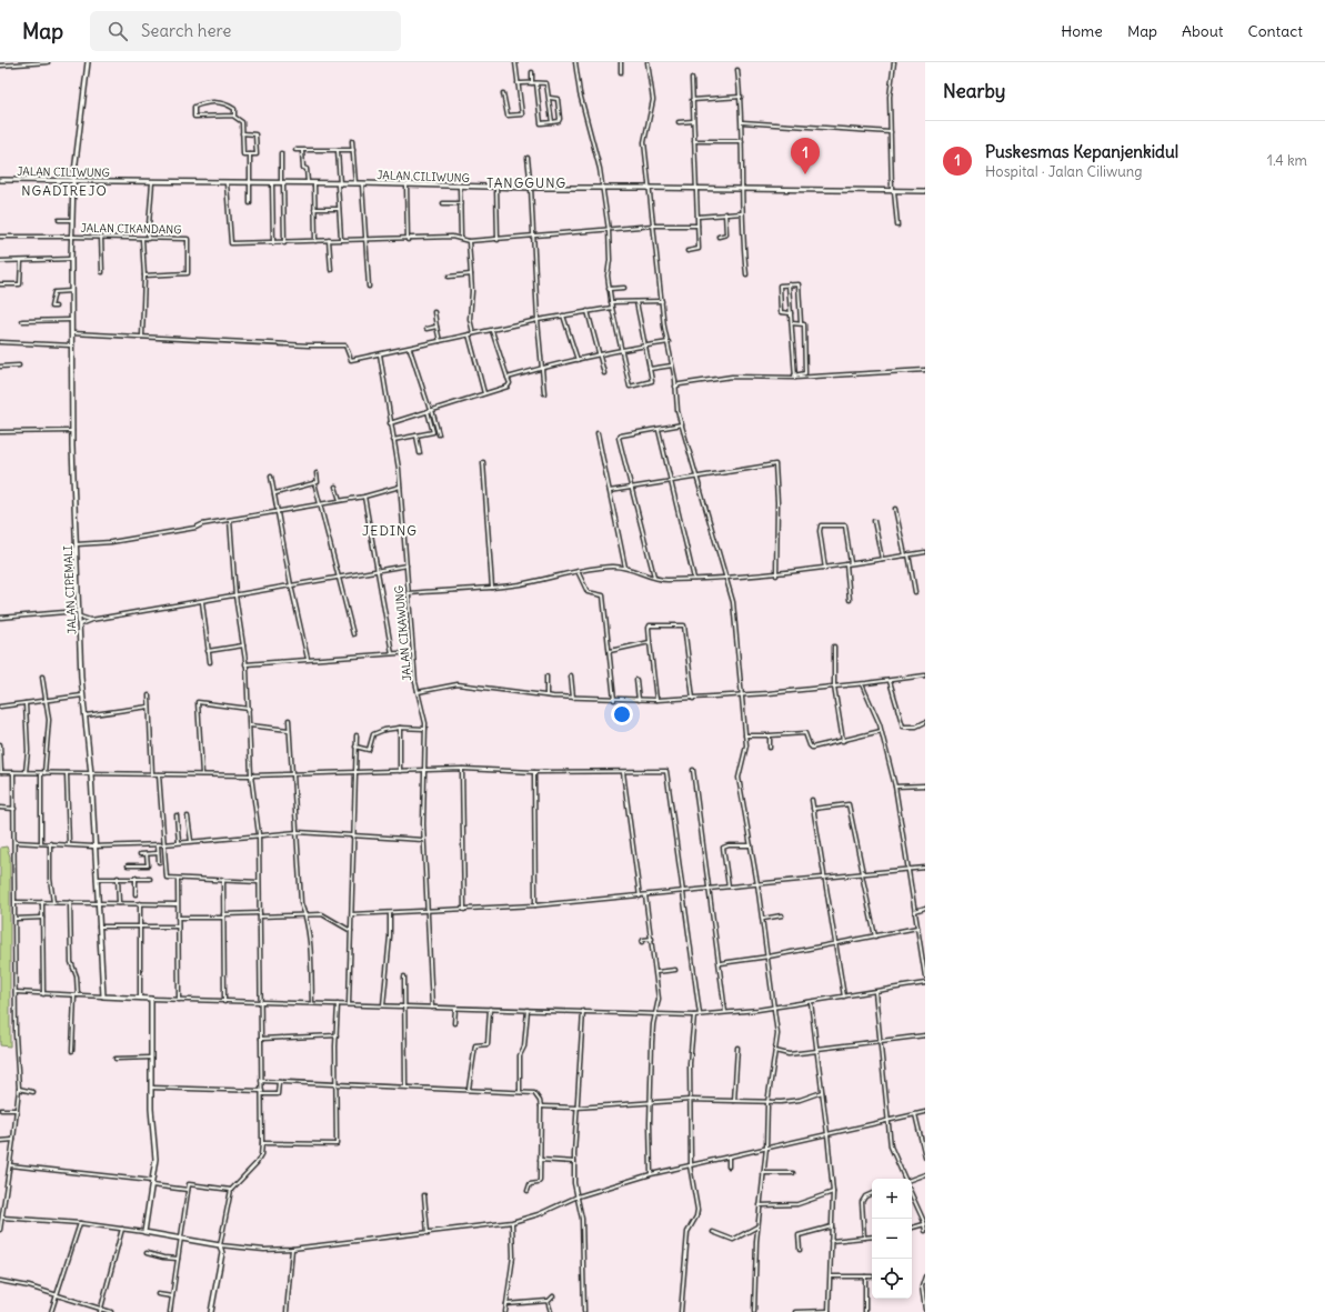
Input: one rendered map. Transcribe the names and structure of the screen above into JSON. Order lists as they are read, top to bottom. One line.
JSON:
{"streets":{"main road":["JALAN CILIWUNG","JALAN CIPEMALI"],"street":["JALAN CIKANDANG","JALAN CIKAWUNG"]},"crossings":[["JALAN CILIWUNG","JALAN CIPEMALI"],["JALAN CIKANDANG","JALAN CIPEMALI"]],"districts":["TANGGUNG","NGADIREJO","JEDING"],"page":{"header":"Map","search":"Search here","nav":["Home","Map","About","Contact"],"heading":"Nearby","list":[{"mark":"1","name":"Puskesmas Kepanjenkidul","note":"Hospital · Jalan Ciliwung","value":"1.4 km"}],"pins":"1","map_buttons":["+","−"]}}
